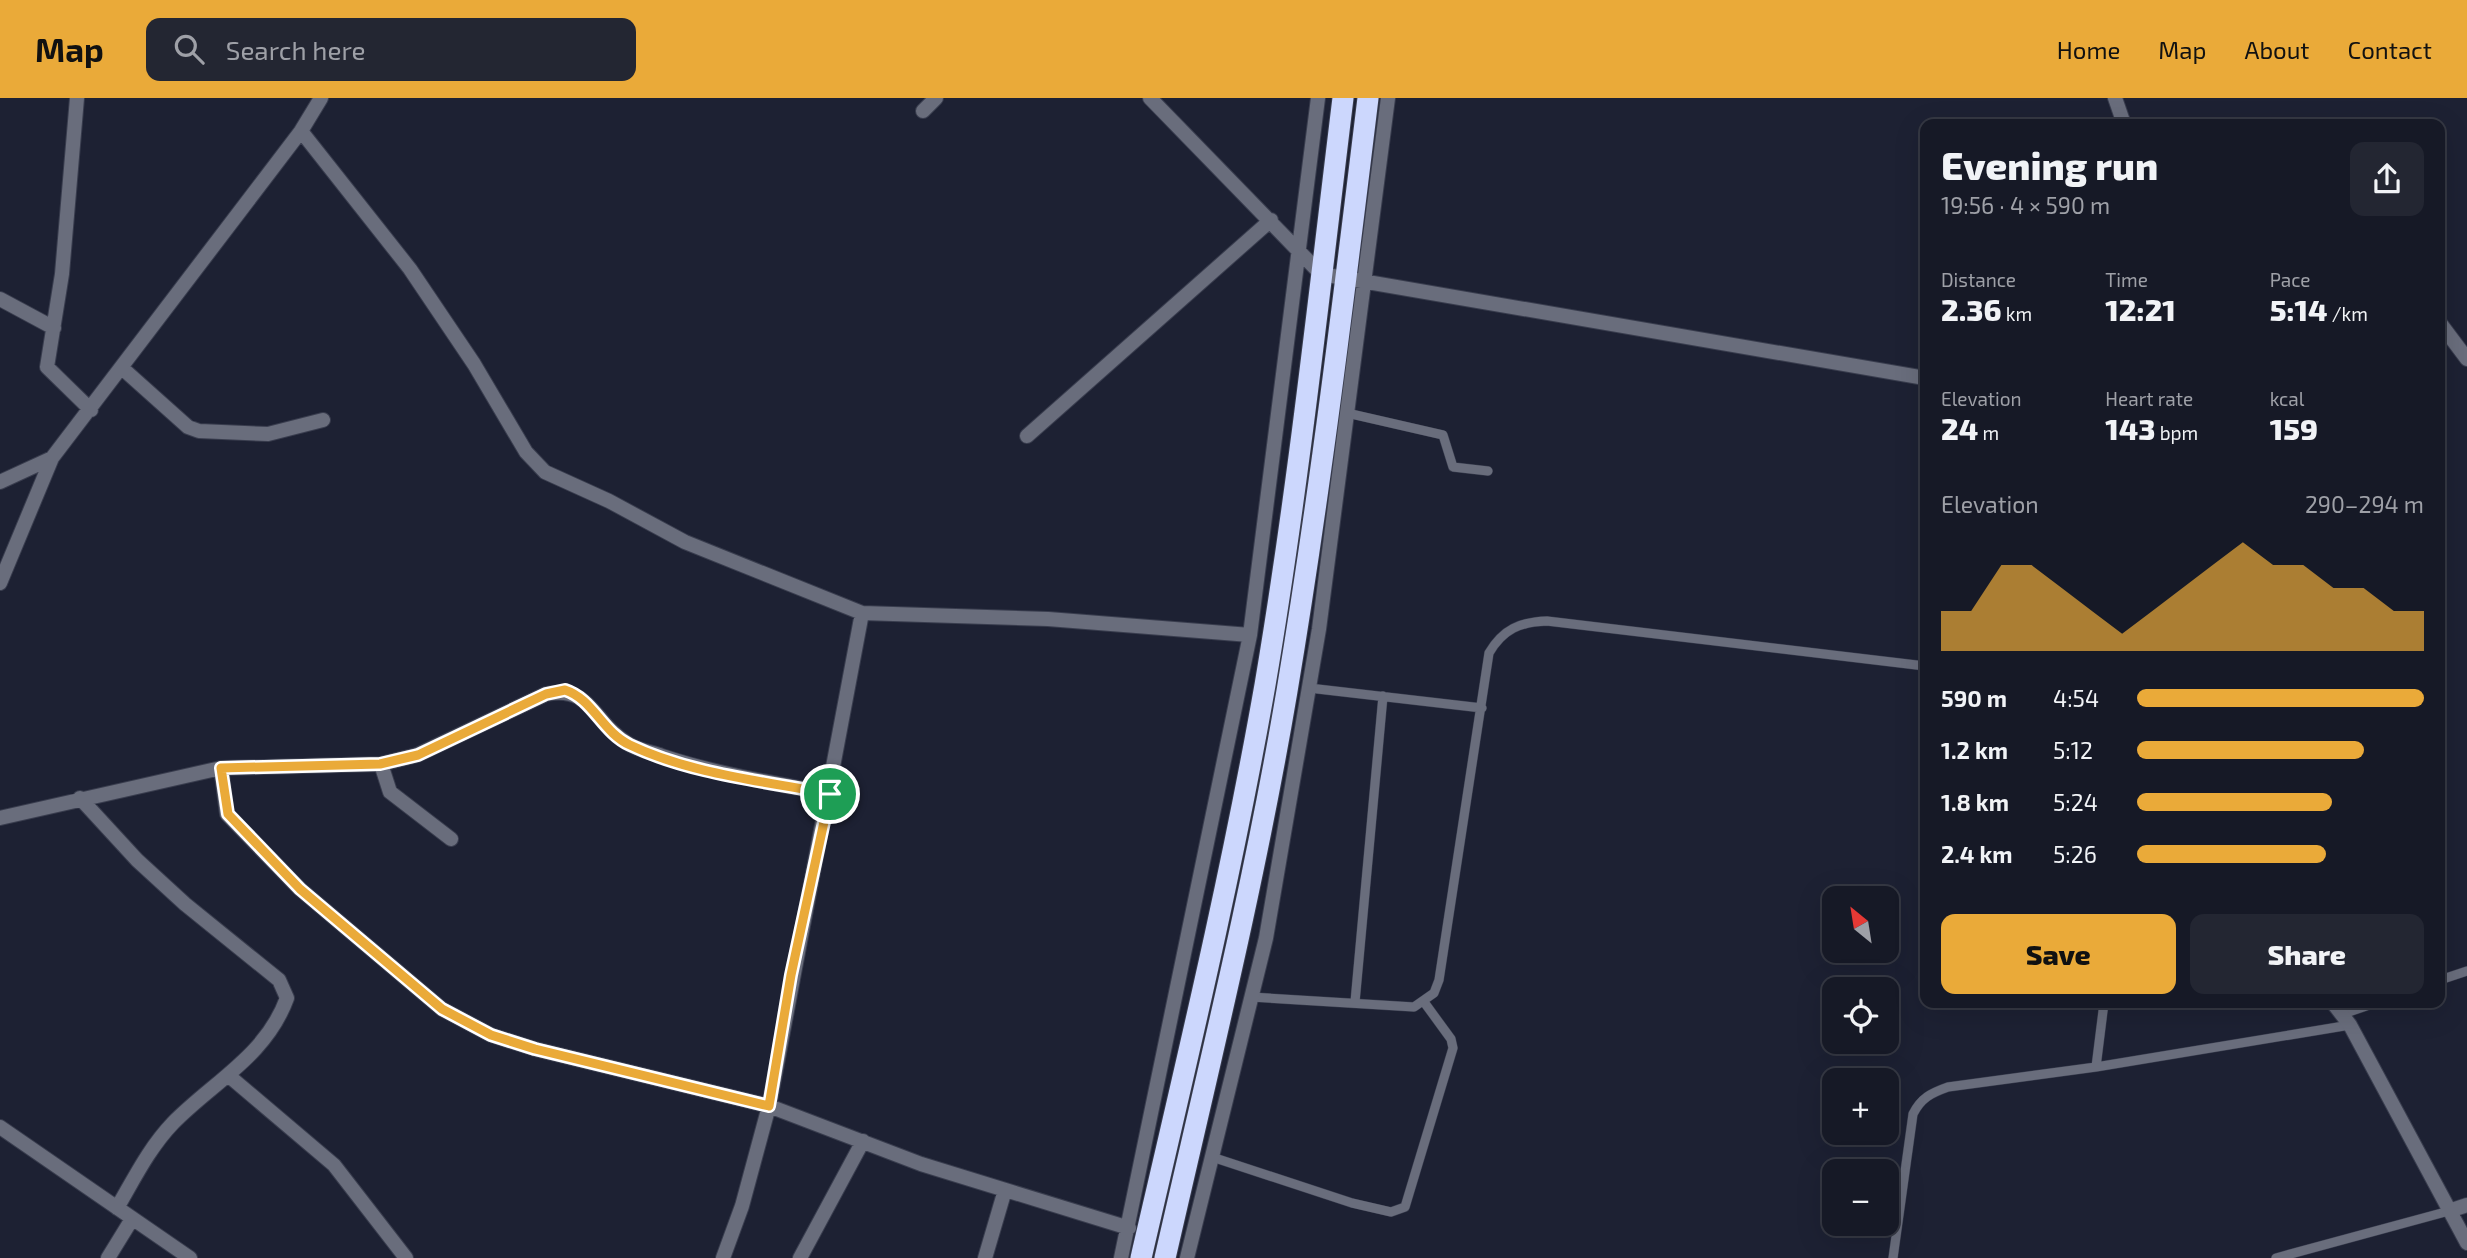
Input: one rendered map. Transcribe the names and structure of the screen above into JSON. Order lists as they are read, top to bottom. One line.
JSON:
{"north":"top left","page":{"header":"Map","search":"Search here","nav":["Home","Map","About","Contact"],"heading":["Evening run","19:56 · 4 × 590 m"],"stats":[["Distance","2.36 km"],["Time","12:21"],["Pace","5:14 /km"],["Elevation","24 m"],["Heart rate","143 bpm"],["kcal","159"]],"chart":["Elevation","290–294 m"],"list":[{"name":"590 m","note":"4:54"},{"name":"1.2 km","note":"5:12"},{"name":"1.8 km","note":"5:24"},{"name":"2.4 km","note":"5:26"}],"map_buttons":["+","−"],"buttons":["Save","Share"]}}
